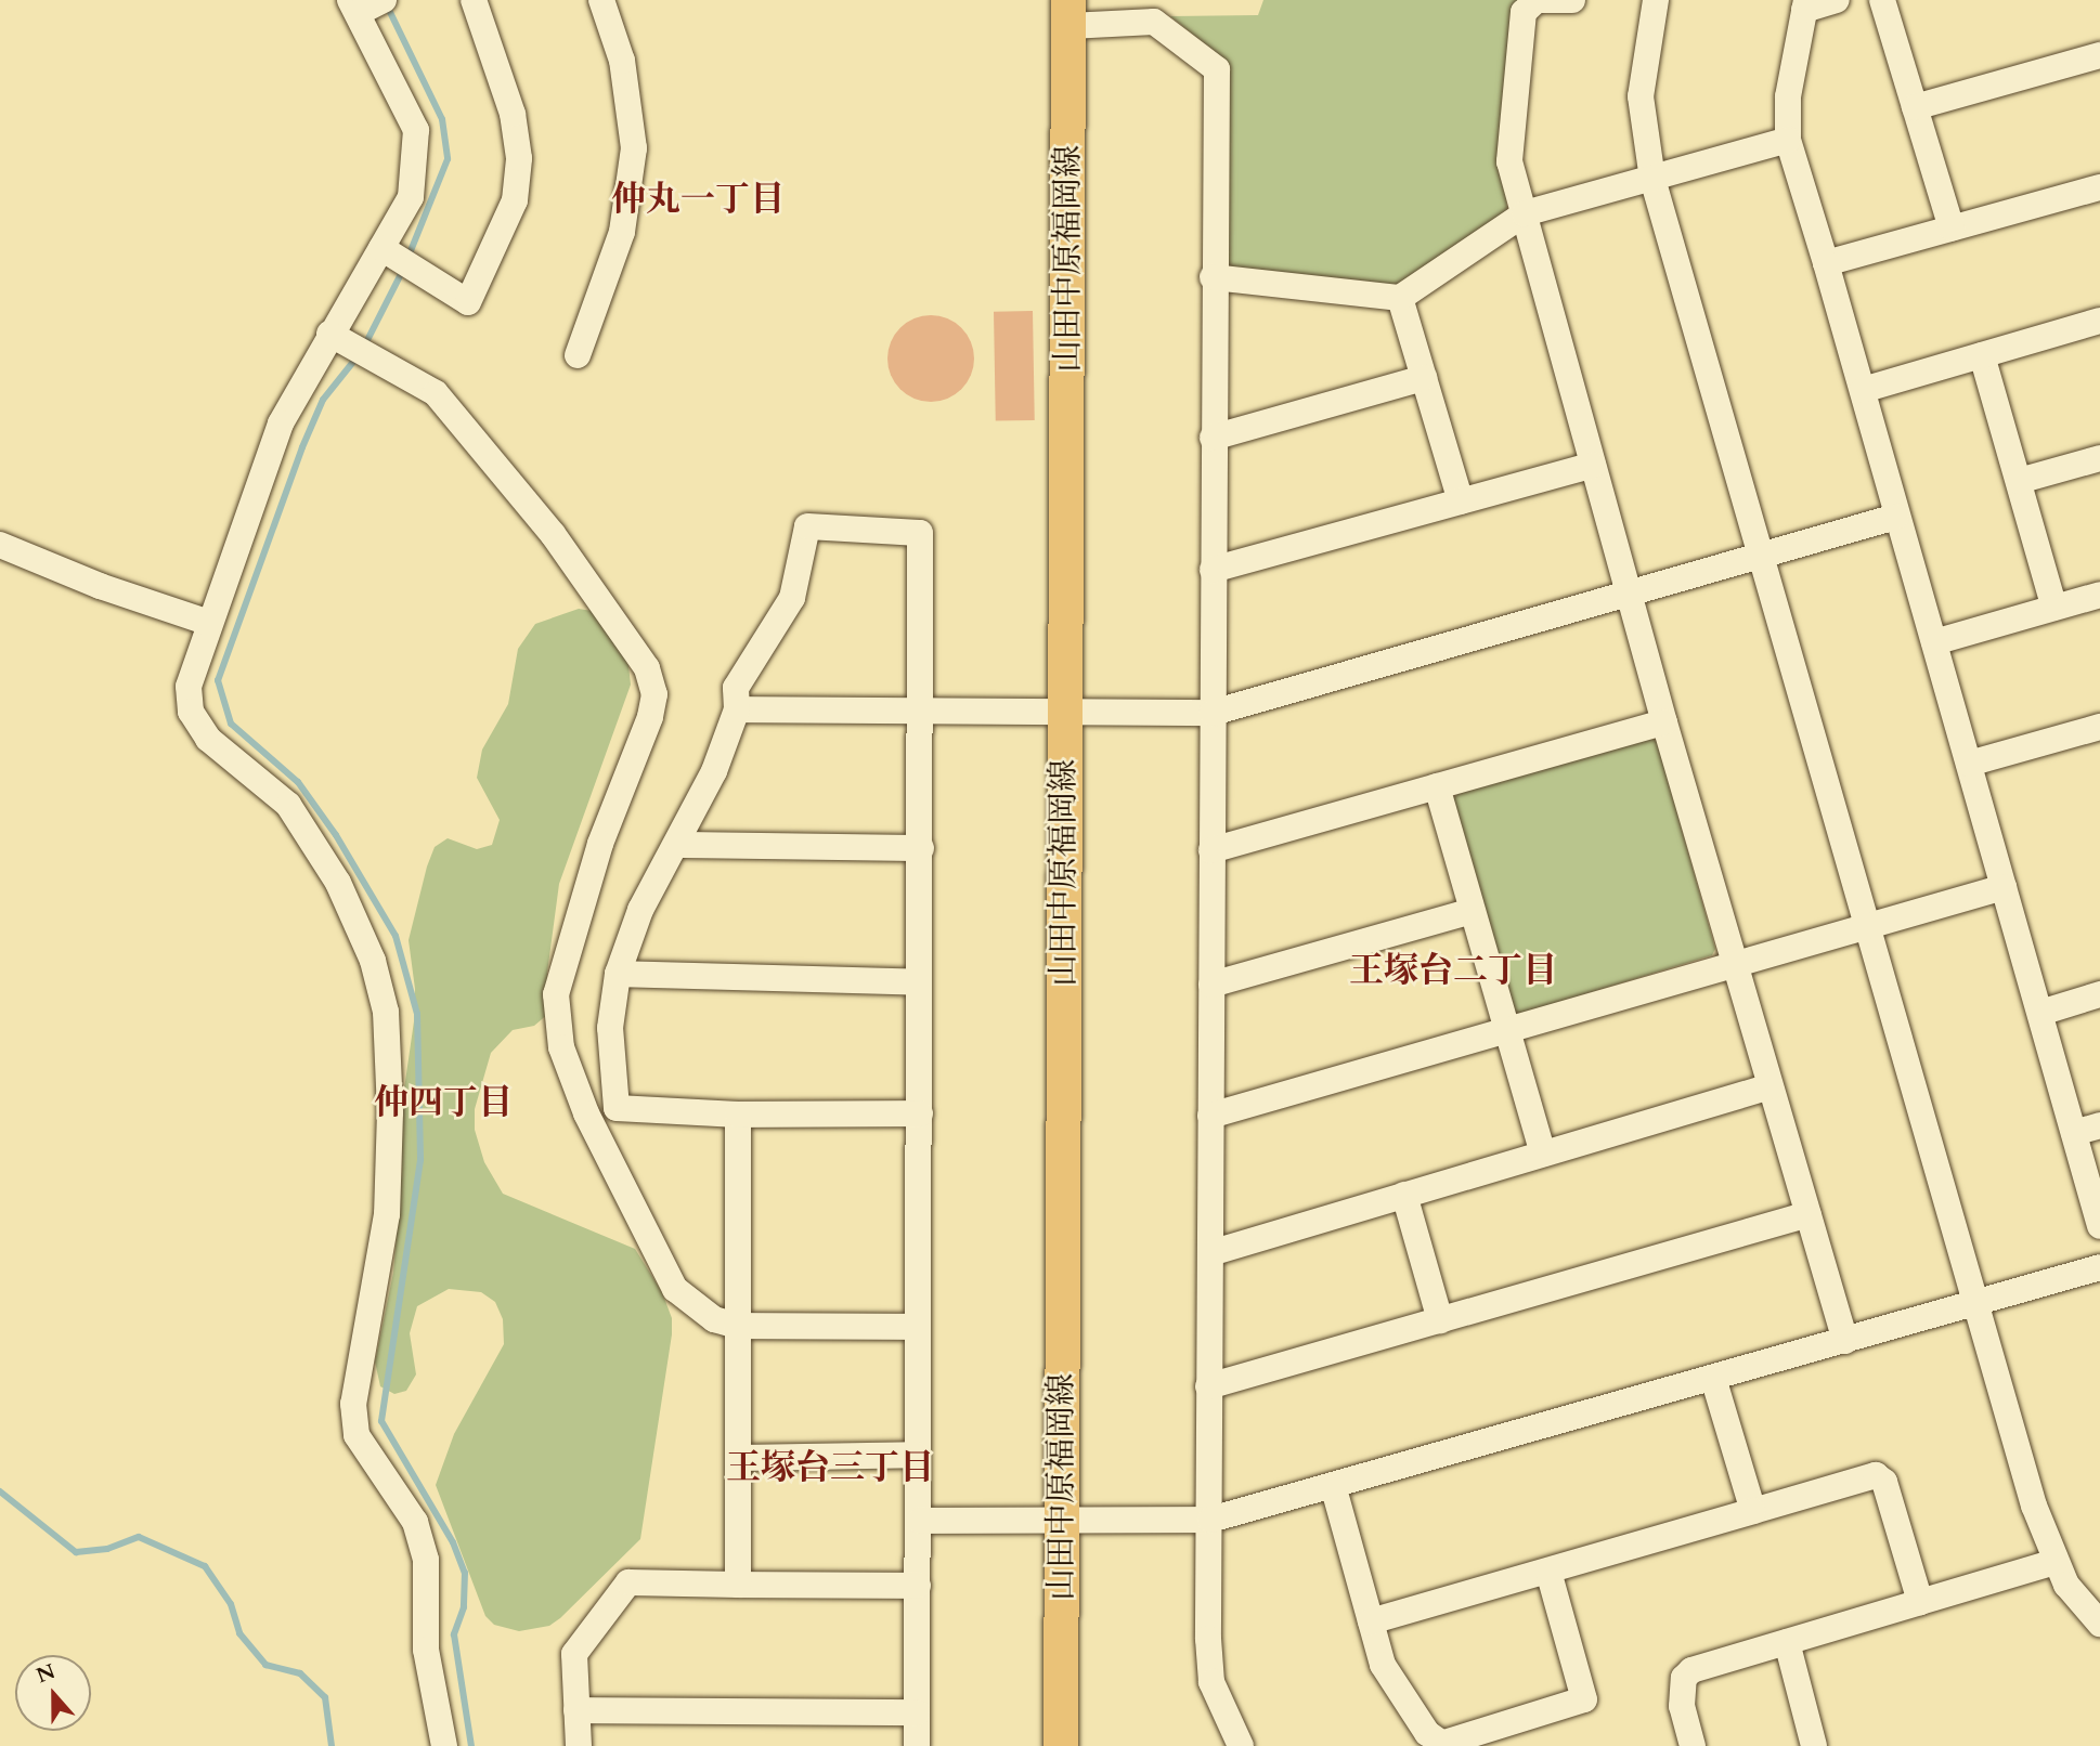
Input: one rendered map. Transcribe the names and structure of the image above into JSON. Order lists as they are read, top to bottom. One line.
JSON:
{"streets":{"main road":["山田中原福岡線"]},"districts":["仲丸一丁目","王塚台二丁目","仲四丁目","王塚台三丁目"],"north":"top"}
